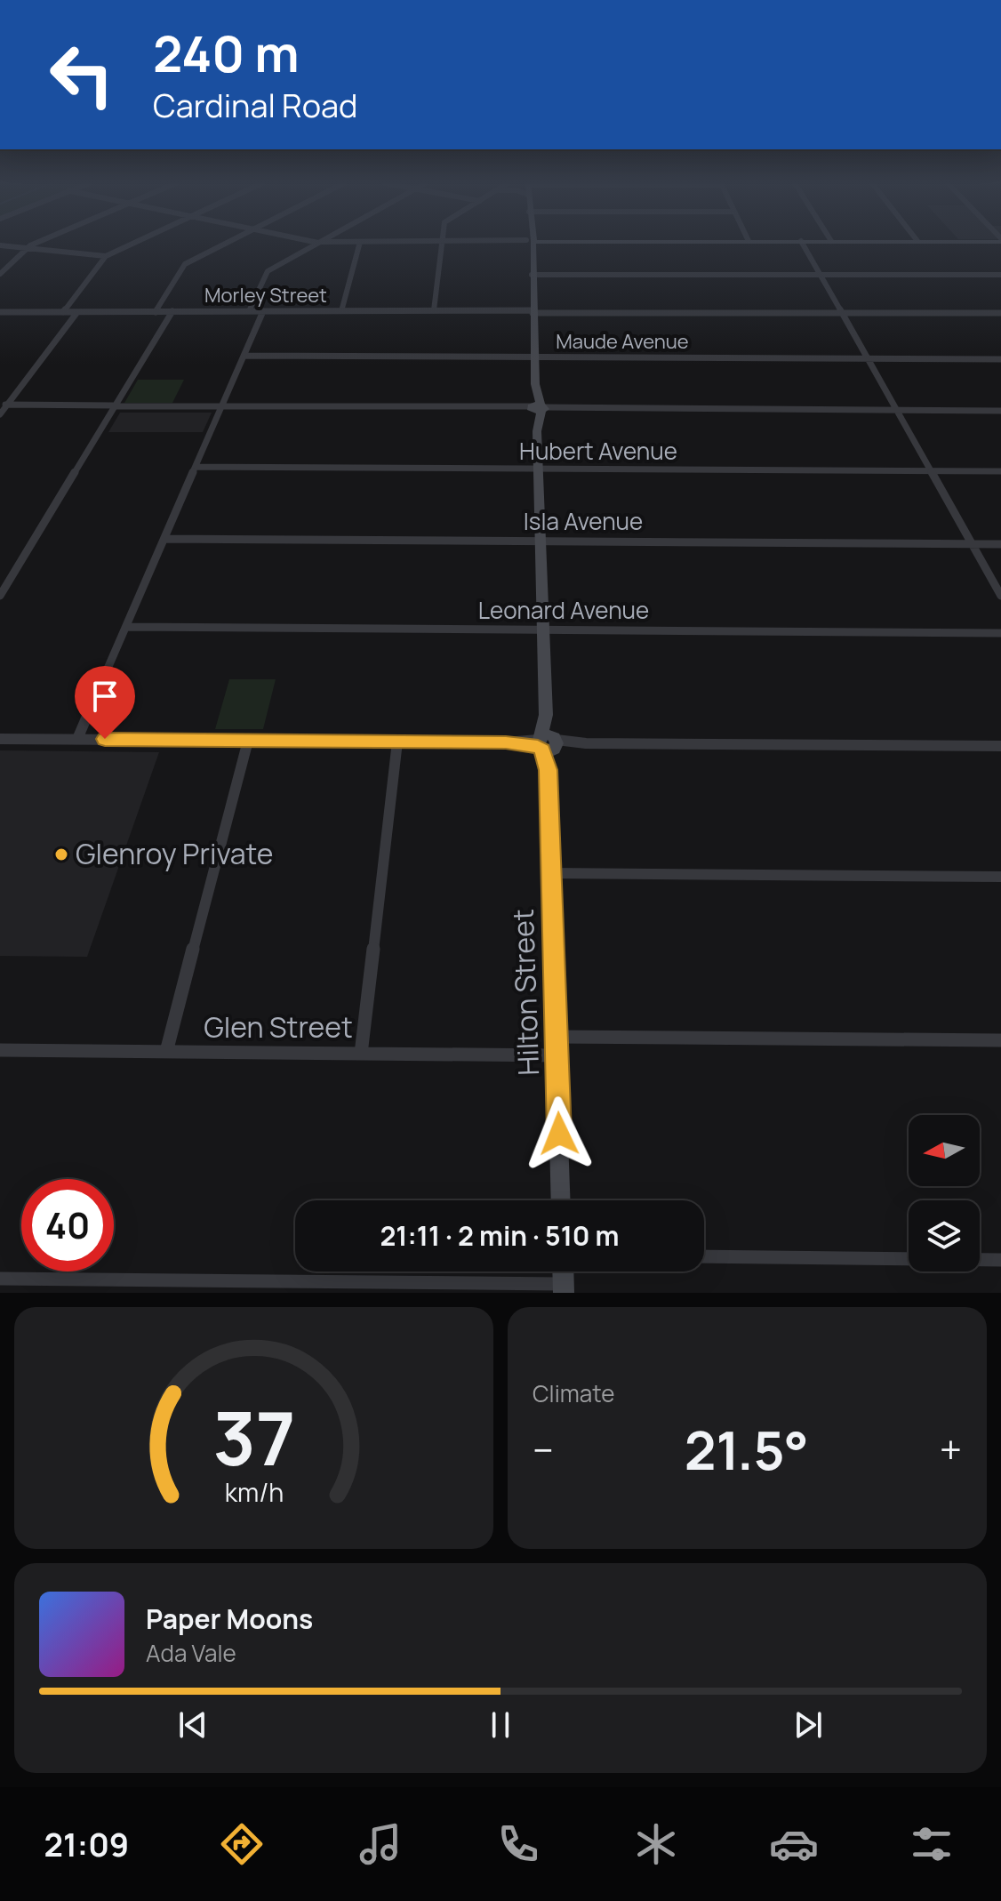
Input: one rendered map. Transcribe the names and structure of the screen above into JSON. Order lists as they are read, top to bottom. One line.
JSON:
{"streets":{"street":["Morley Street","Maude Avenue","Hubert Avenue","Isla Avenue","Leonard Avenue","Hilton Street","Glen Street"]},"crossings":[["Hilton Street","Glen Street"]],"places":["Glenroy Private"],"north":"left","page":{"turn":["240 m","Cardinal Road"],"limit":"40","trip":"21:11 · 2 min · 510 m","tile":"Climate","heat":["−","21.5°","+"],"song":["Paper Moons","Ada Vale"],"tabs":"21:09","gauge":["37","km/h"]}}
